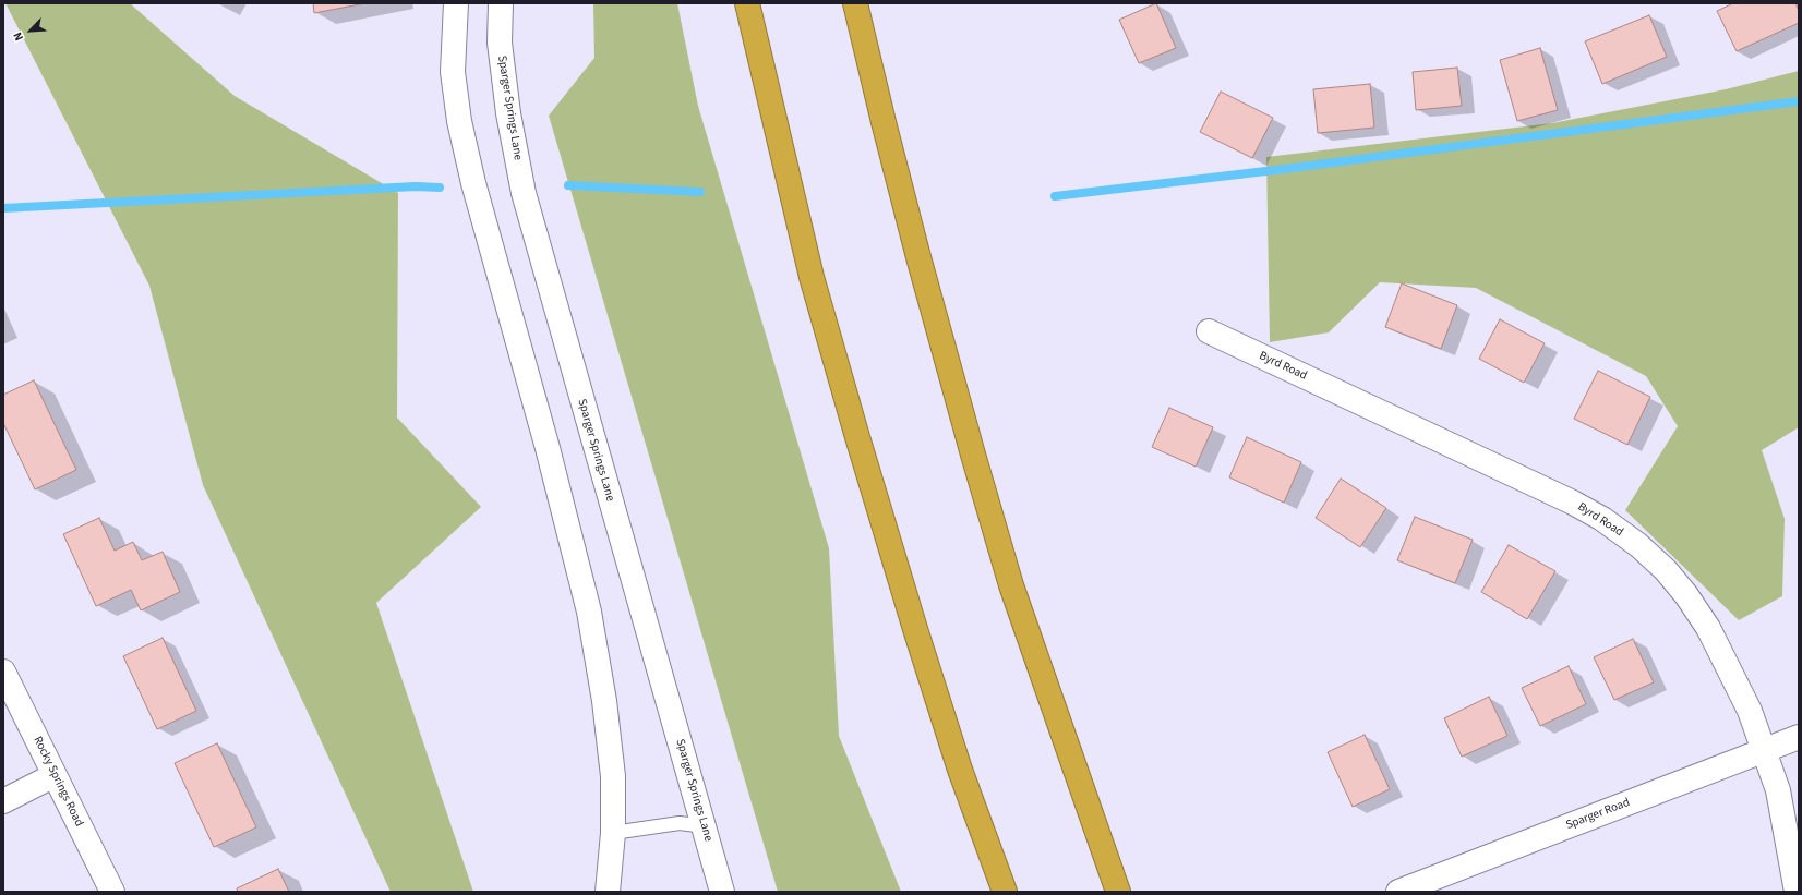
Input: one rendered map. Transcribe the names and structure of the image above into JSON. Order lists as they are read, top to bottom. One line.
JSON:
{"streets":{"street":["Sparger Springs Lane","Byrd Road","Rocky Springs Road","Sparger Road"]},"crossings":[["Byrd Road","Sparger Road"]],"north":"bottom left"}
